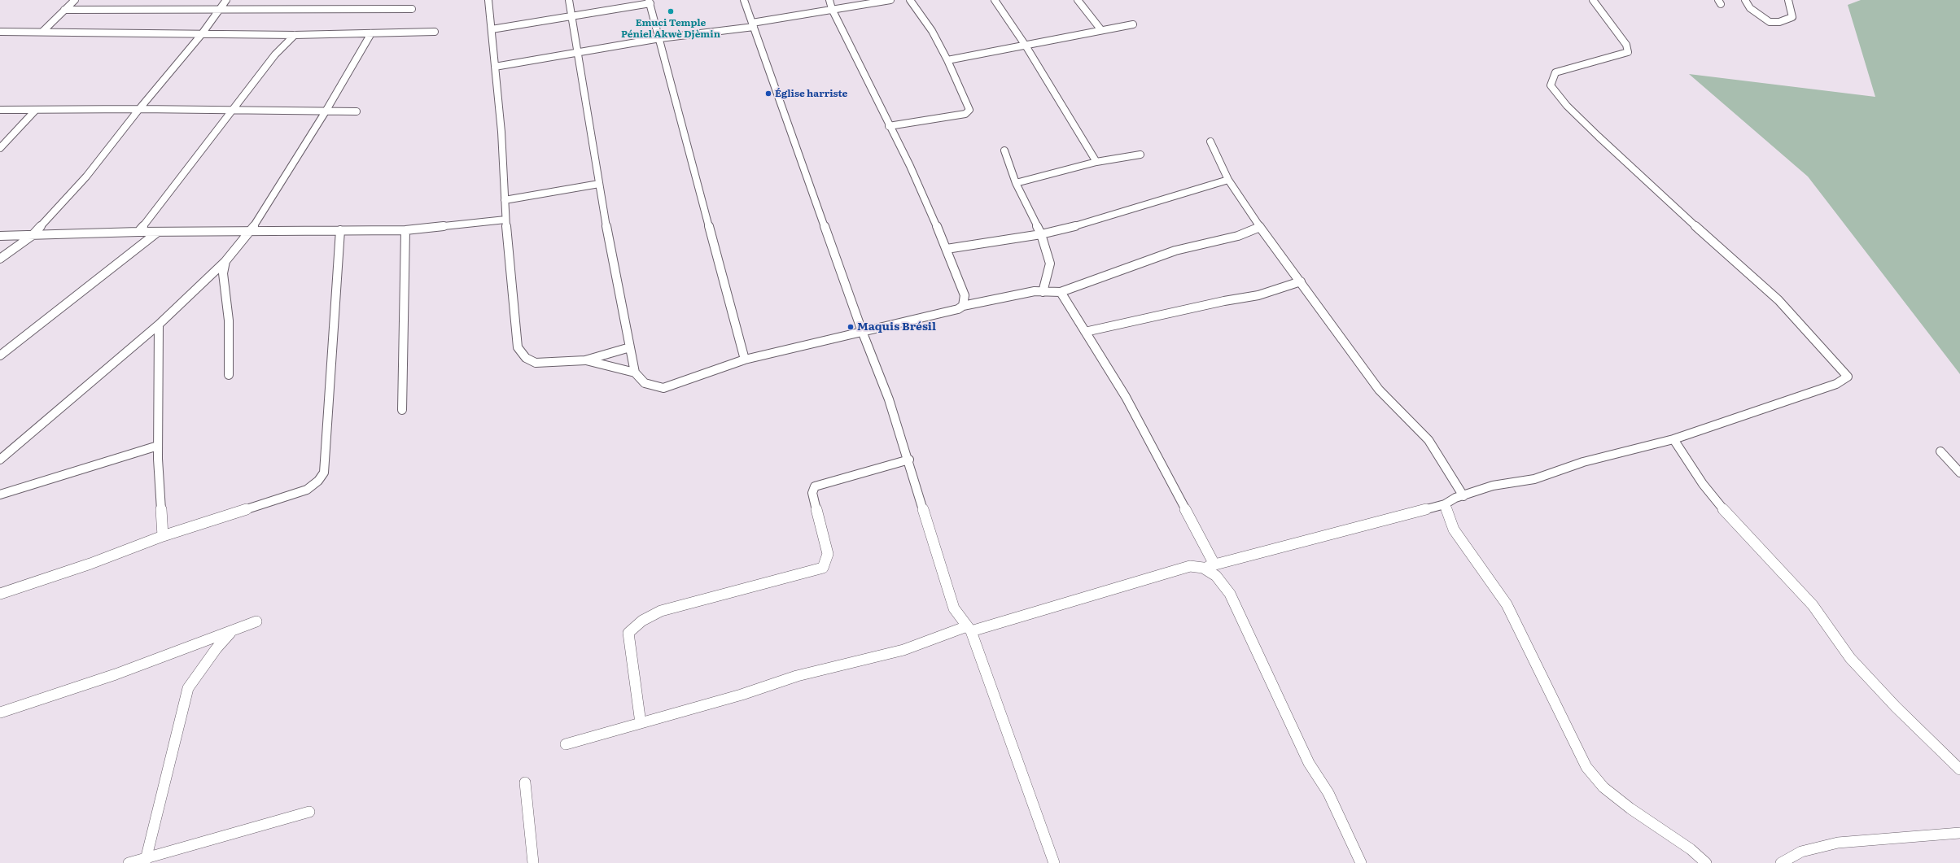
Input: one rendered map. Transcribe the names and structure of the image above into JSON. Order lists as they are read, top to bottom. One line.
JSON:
{"places":["Emuci Temple Péniel Akwè Djèmin","Église harriste","Maquis Brésil"]}
